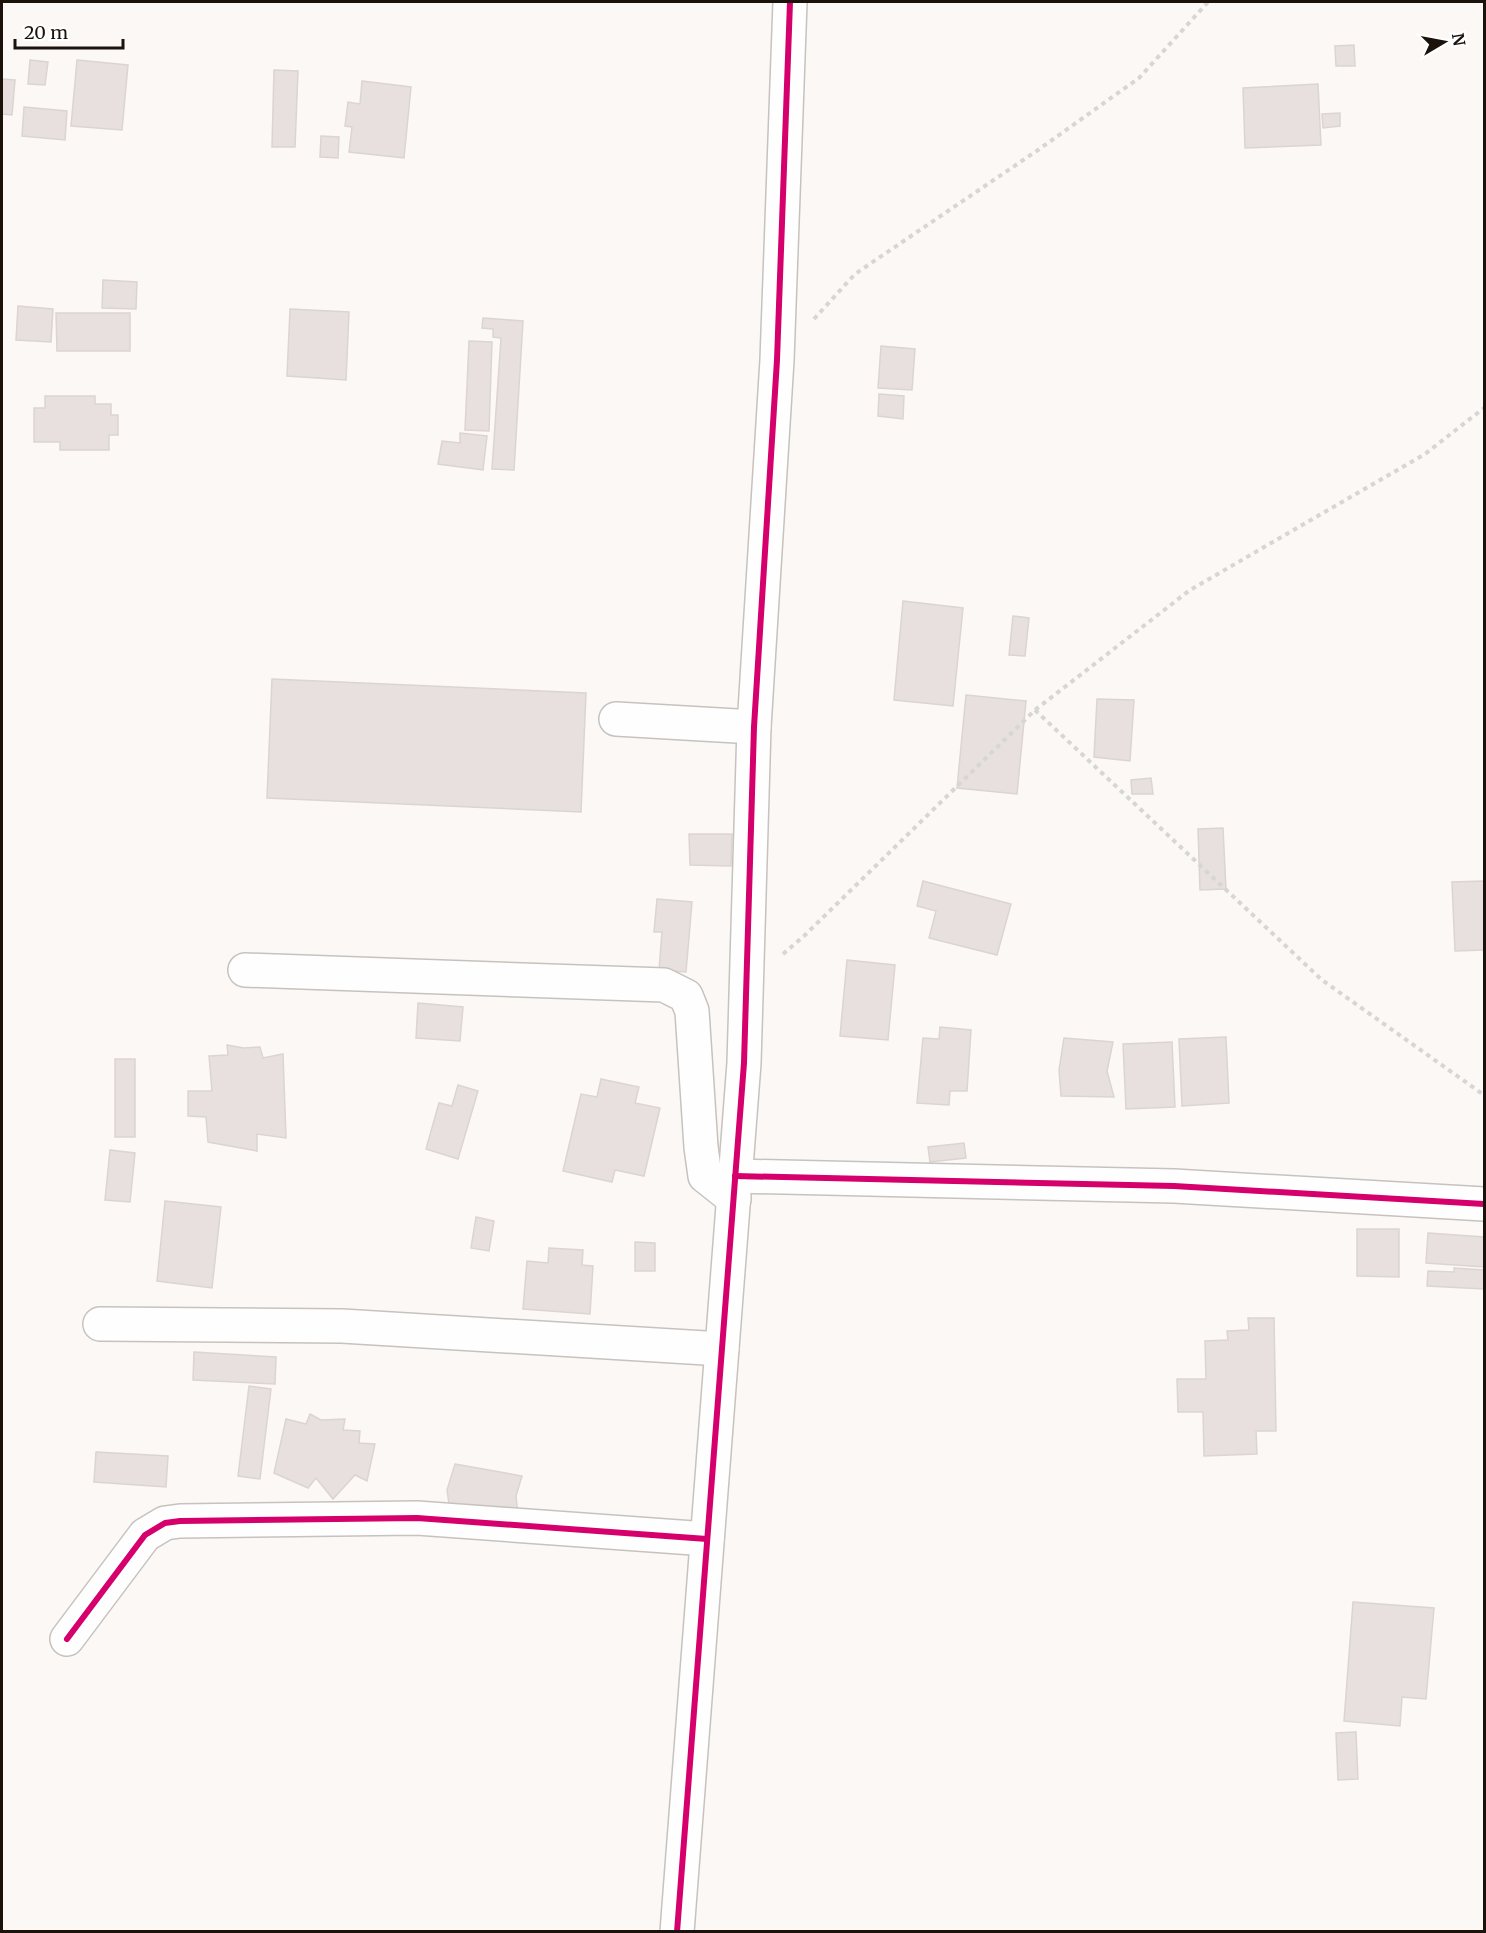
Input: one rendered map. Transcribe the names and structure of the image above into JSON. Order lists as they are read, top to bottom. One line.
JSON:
{"scale_bar":"20 m","north":"right"}
